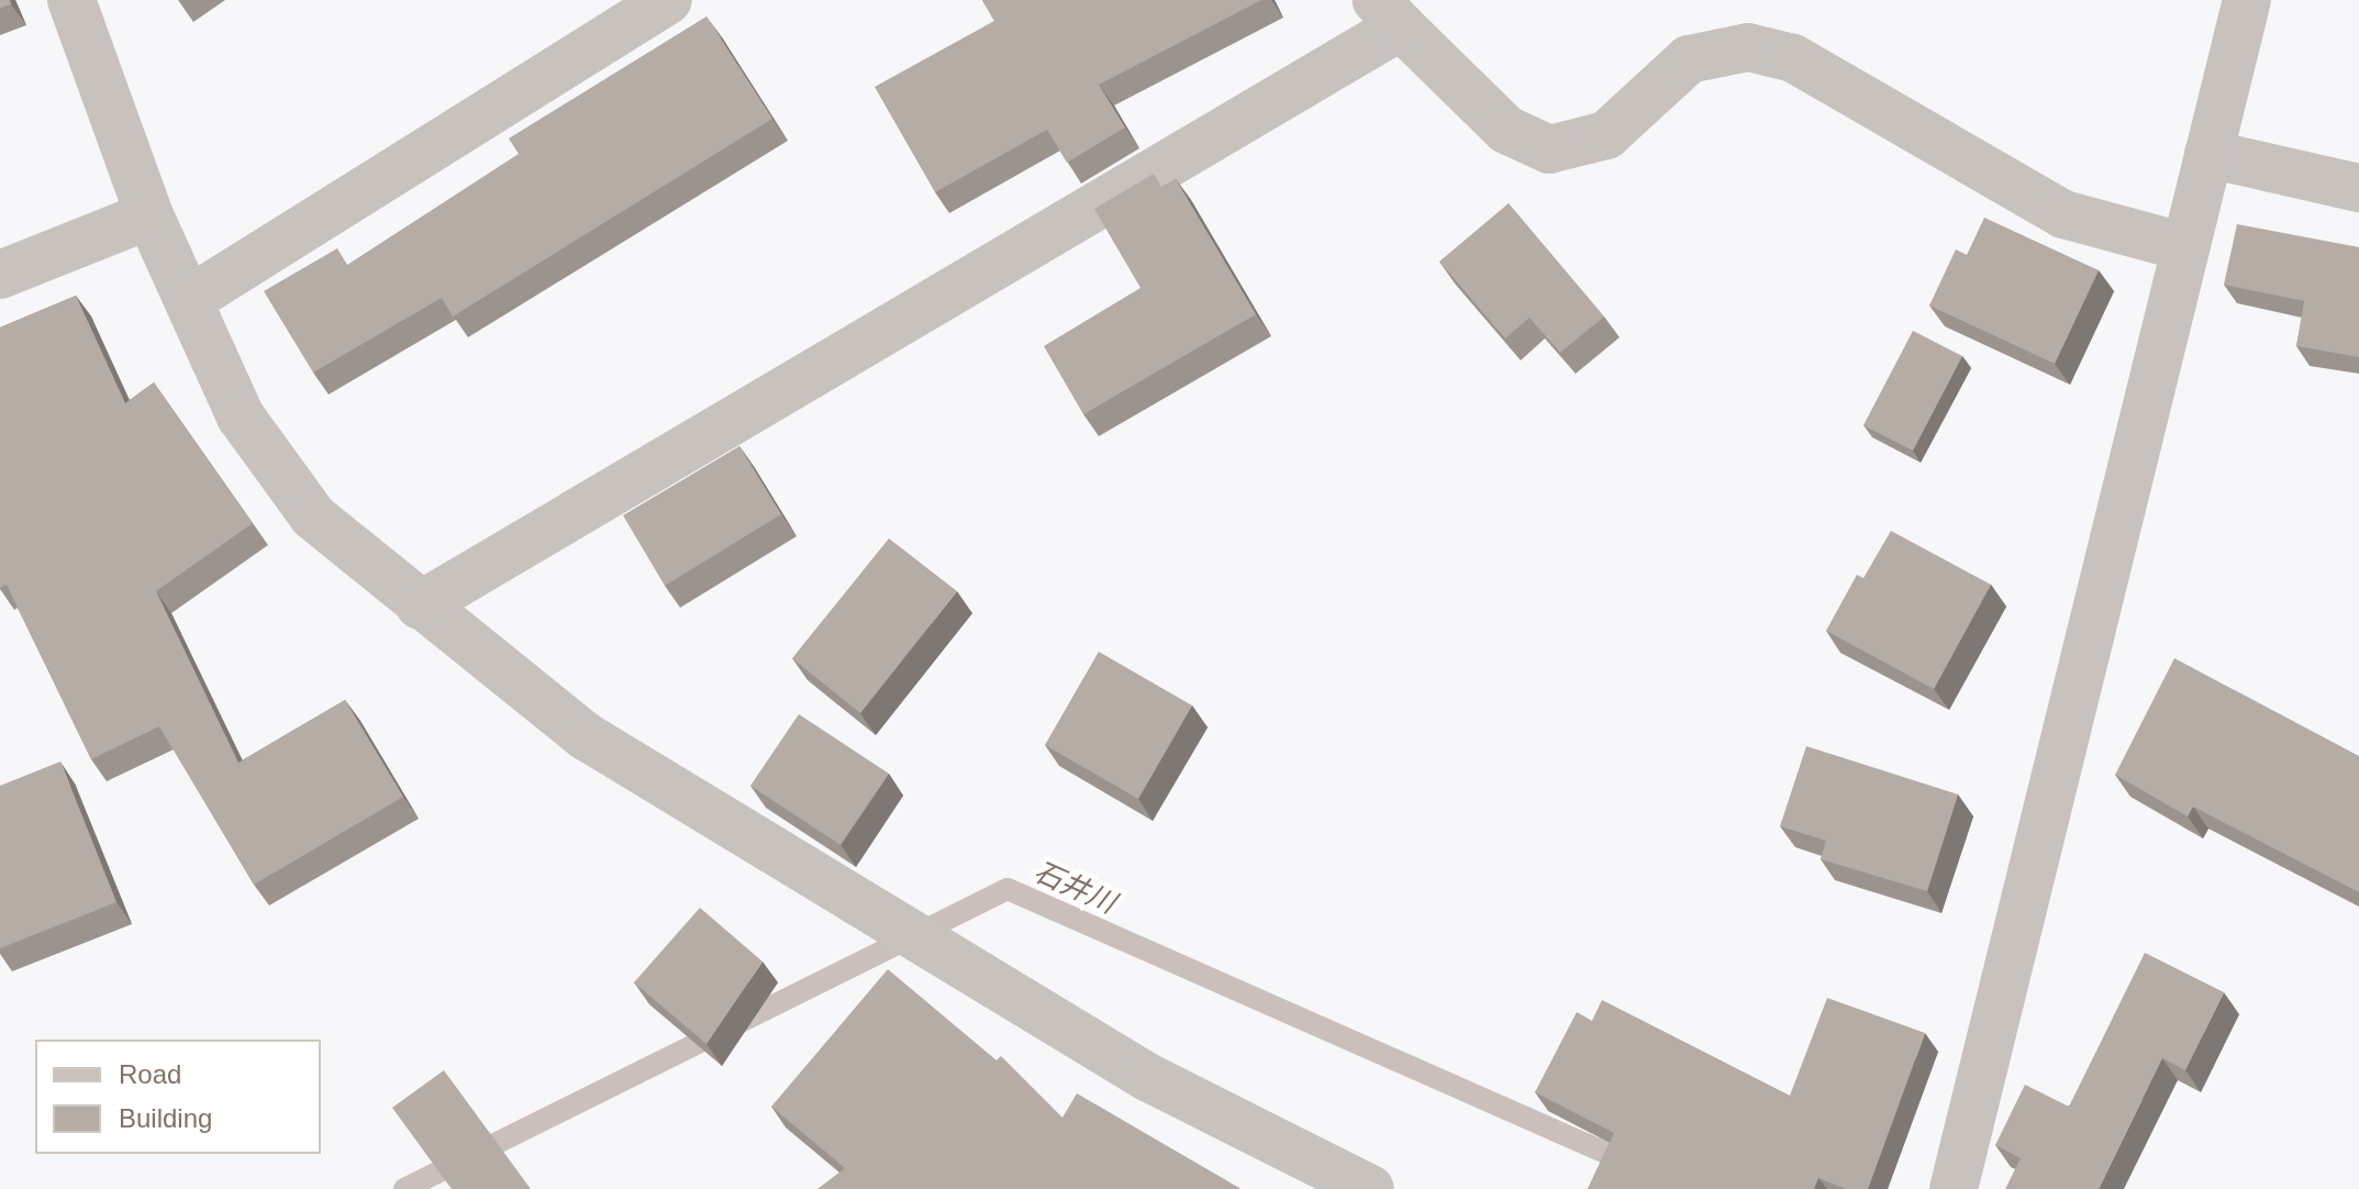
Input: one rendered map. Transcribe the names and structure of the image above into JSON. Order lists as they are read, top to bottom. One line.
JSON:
{"water":["石井川"],"legend":["Road","Building"]}
